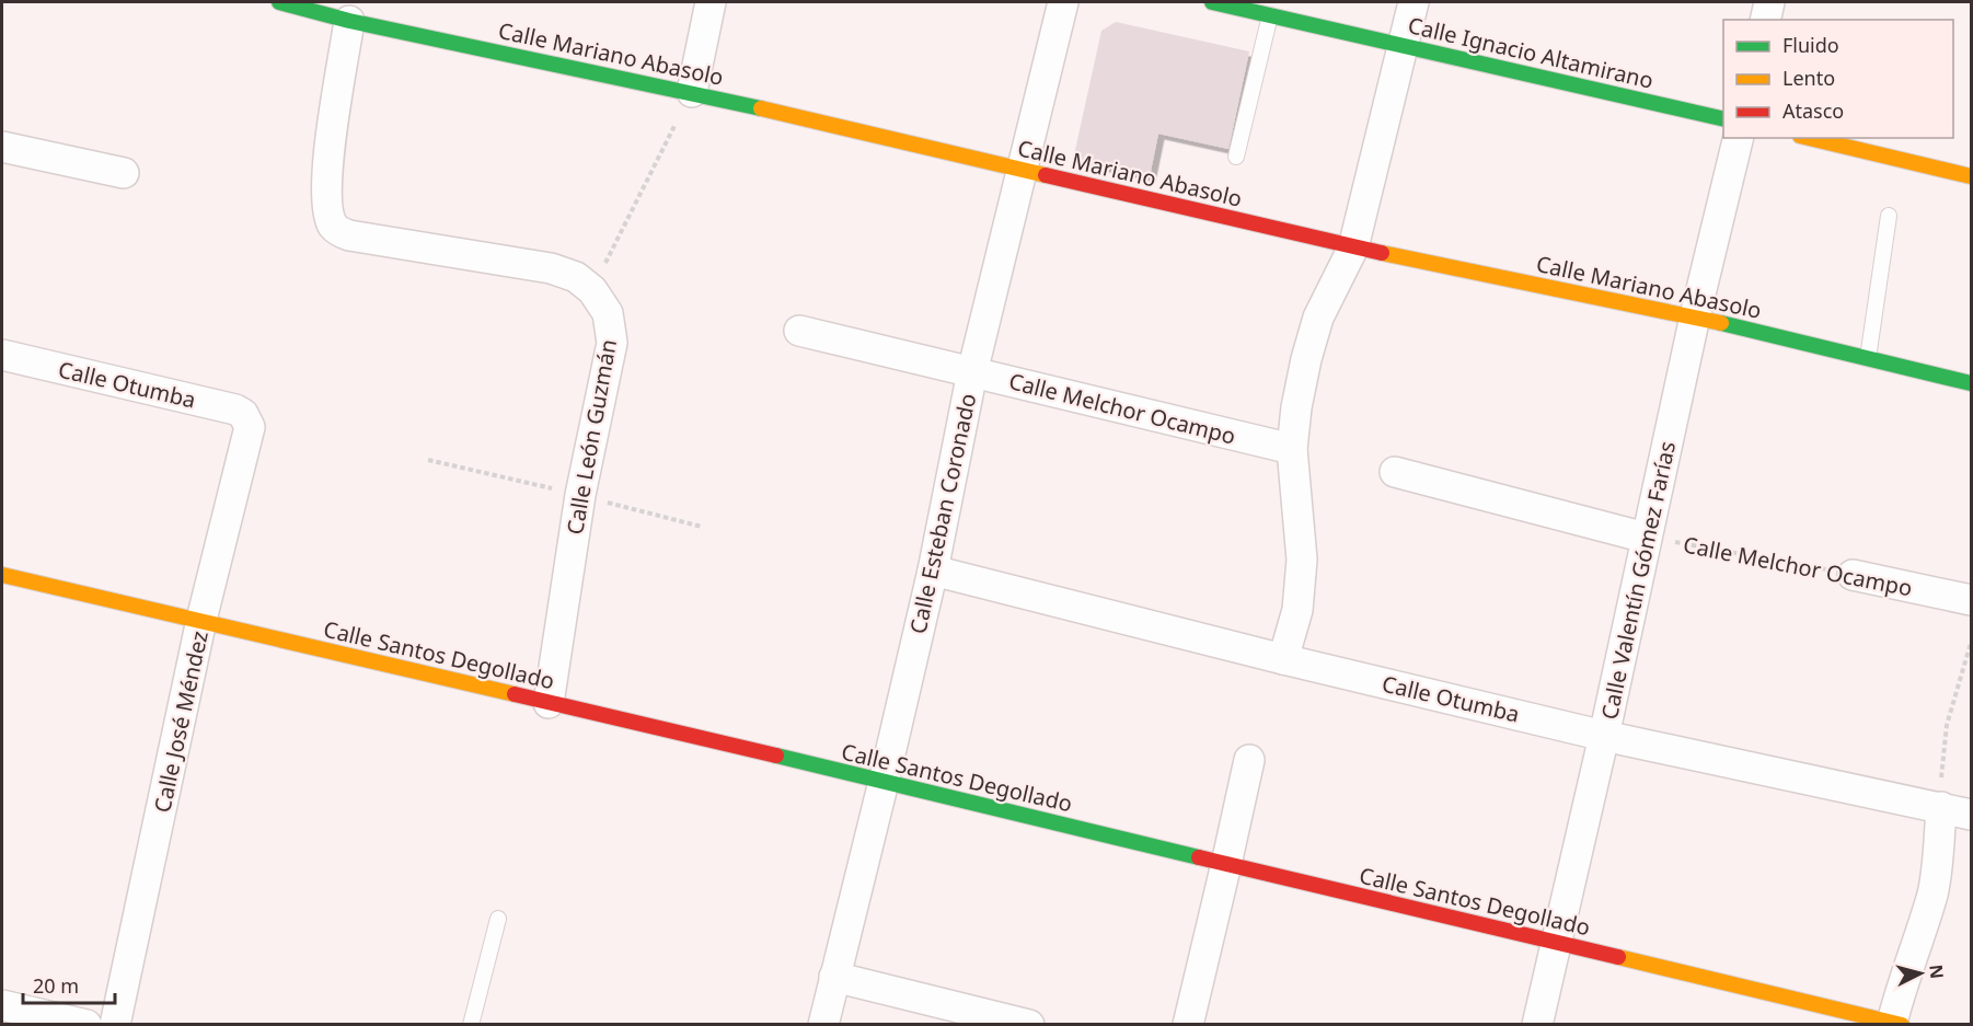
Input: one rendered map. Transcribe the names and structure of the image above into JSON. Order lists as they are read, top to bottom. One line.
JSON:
{"streets":{"street":["Calle Ignacio Altamirano","Calle Mariano Abasolo","Calle Otumba","Calle Melchor Ocampo","Calle León Guzmán","Calle Esteban Coronado","Calle Valentín Gómez Farías","Calle Santos Degollado","Calle José Méndez"]},"crossings":[["Calle Mariano Abasolo","Calle Esteban Coronado"],["Calle Mariano Abasolo","Calle Valentín Gómez Farías"],["Calle Otumba","Calle Esteban Coronado"],["Calle Otumba","Calle Valentín Gómez Farías"],["Calle Otumba","Calle José Méndez"],["Calle Melchor Ocampo","Calle Esteban Coronado"],["Calle Melchor Ocampo","Calle Valentín Gómez Farías"],["Calle León Guzmán","Calle Santos Degollado"],["Calle Esteban Coronado","Calle Santos Degollado"],["Calle Valentín Gómez Farías","Calle Santos Degollado"],["Calle Santos Degollado","Calle José Méndez"]],"legend":["Fluido","Lento","Atasco"],"scale_bar":"20 m","north":"right"}
